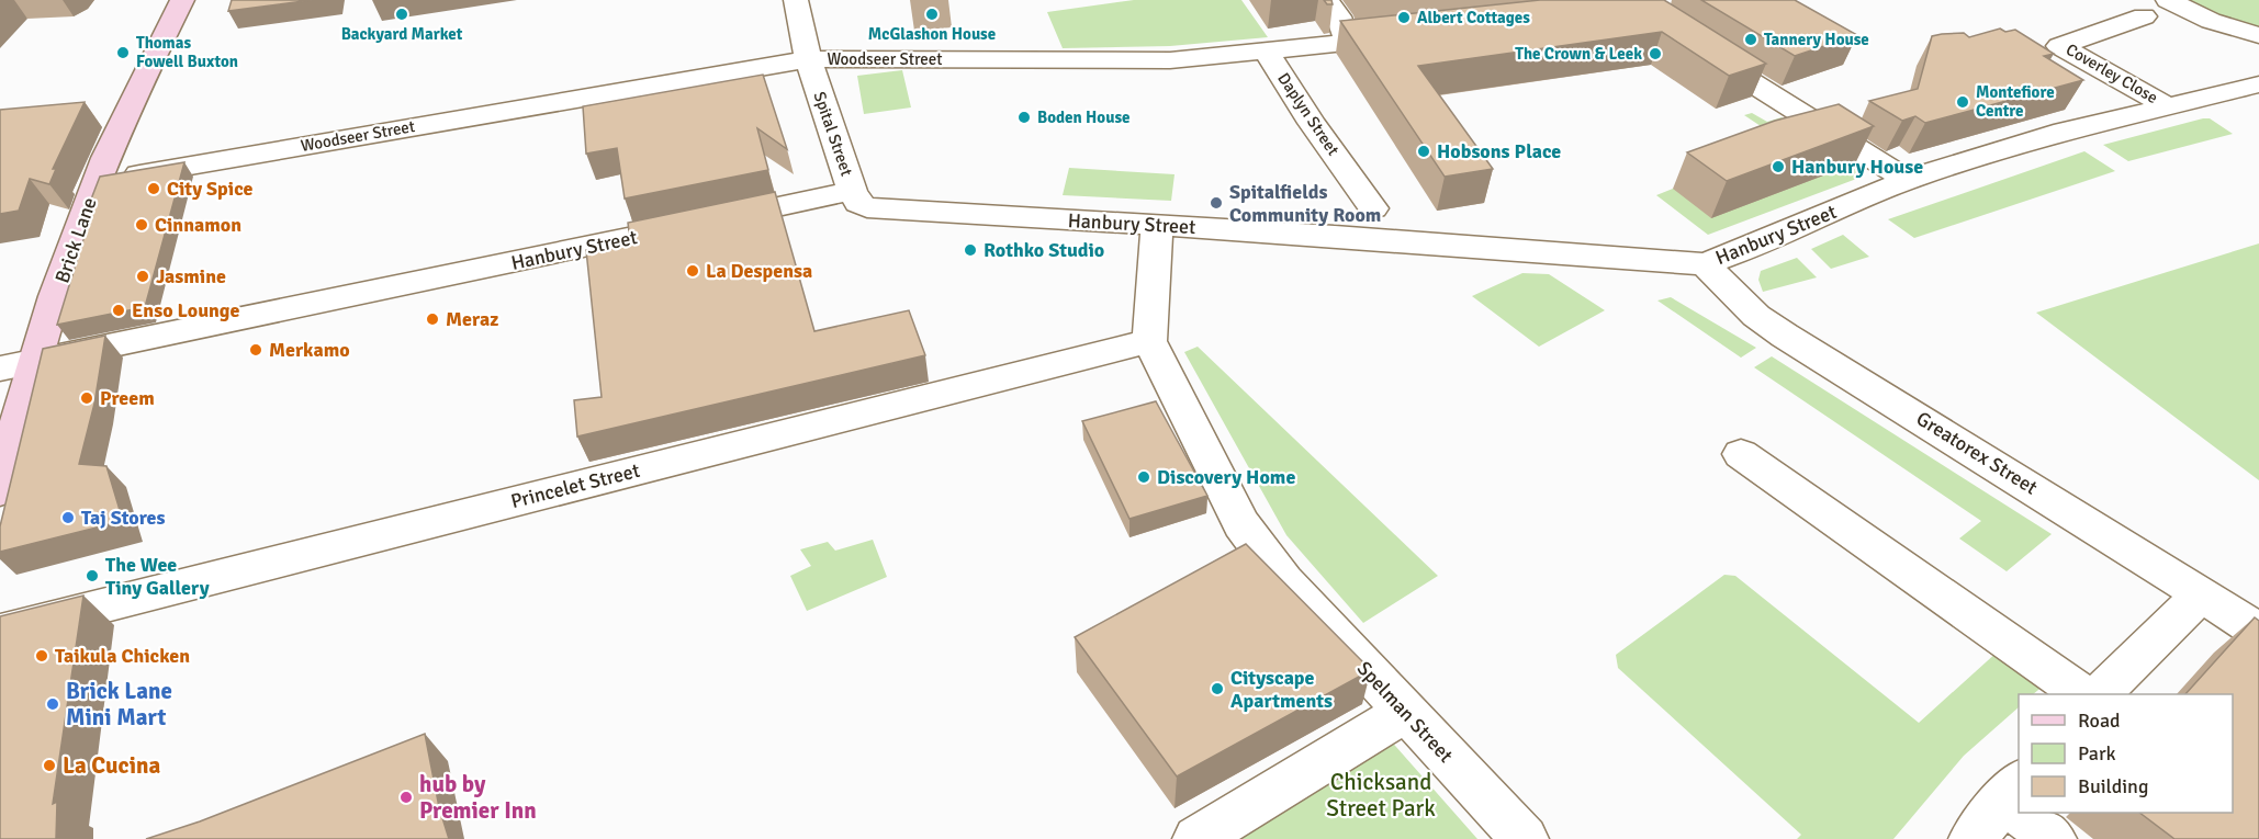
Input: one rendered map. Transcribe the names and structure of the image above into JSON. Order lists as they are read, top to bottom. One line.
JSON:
{"streets":{"main road":["Brick Lane"],"street":["Woodseer Street","Coverley Close","Daplyn Street","Spital Street","Hanbury Street","Greatorex Street","Princelet Street","Spelman Street"]},"crossings":[["Woodseer Street","Daplyn Street"],["Woodseer Street","Spital Street"],["Woodseer Street","Brick Lane"],["Coverley Close","Hanbury Street"],["Spital Street","Hanbury Street"],["Hanbury Street","Brick Lane"],["Hanbury Street","Greatorex Street"],["Princelet Street","Spelman Street"]],"parks":["Chicksand Street Park"],"places":["Backyard Market","McGlashon House","Albert Cottages","Tannery House","Thomas Fowell Buxton","The Crown & Leek","Montefiore Centre","Boden House","Hobsons Place","Hanbury House","City Spice","Spitalfields Community Room","Cinnamon","Rothko Studio","La Despensa","Jasmine","Enso Lounge","Meraz","Merkamo","Preem","Discovery Home","Taj Stores","The Wee Tiny Gallery","Taikula Chicken","Cityscape Apartments","Brick Lane Mini Mart","La Cucina","hub by Premier Inn"],"legend":["Road","Park","Building"]}
